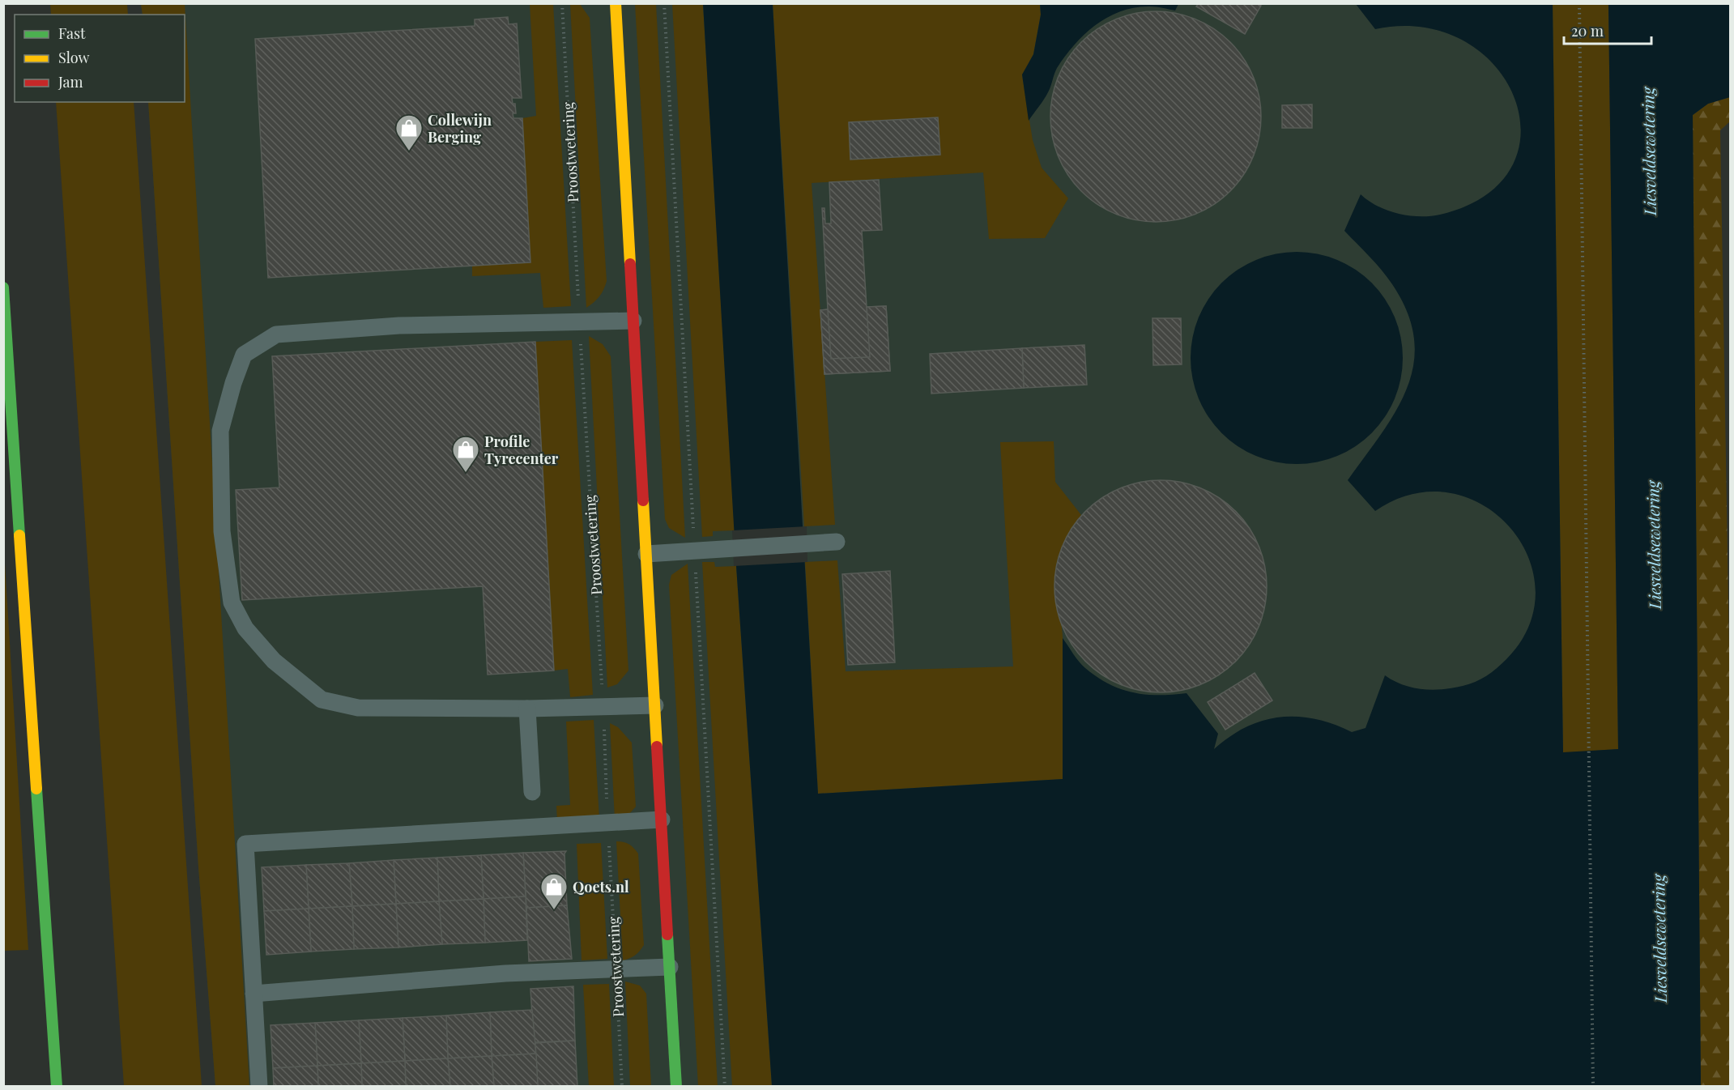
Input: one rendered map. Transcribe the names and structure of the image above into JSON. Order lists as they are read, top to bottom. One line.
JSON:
{"streets":{"path":["Proostwetering"]},"water":["Liesveldsewetering"],"places":{"shop":["Collewijn Berging","Profile Tyrecenter","Qoets.nl"]},"legend":["Fast","Slow","Jam"],"scale_bar":"20 m"}
